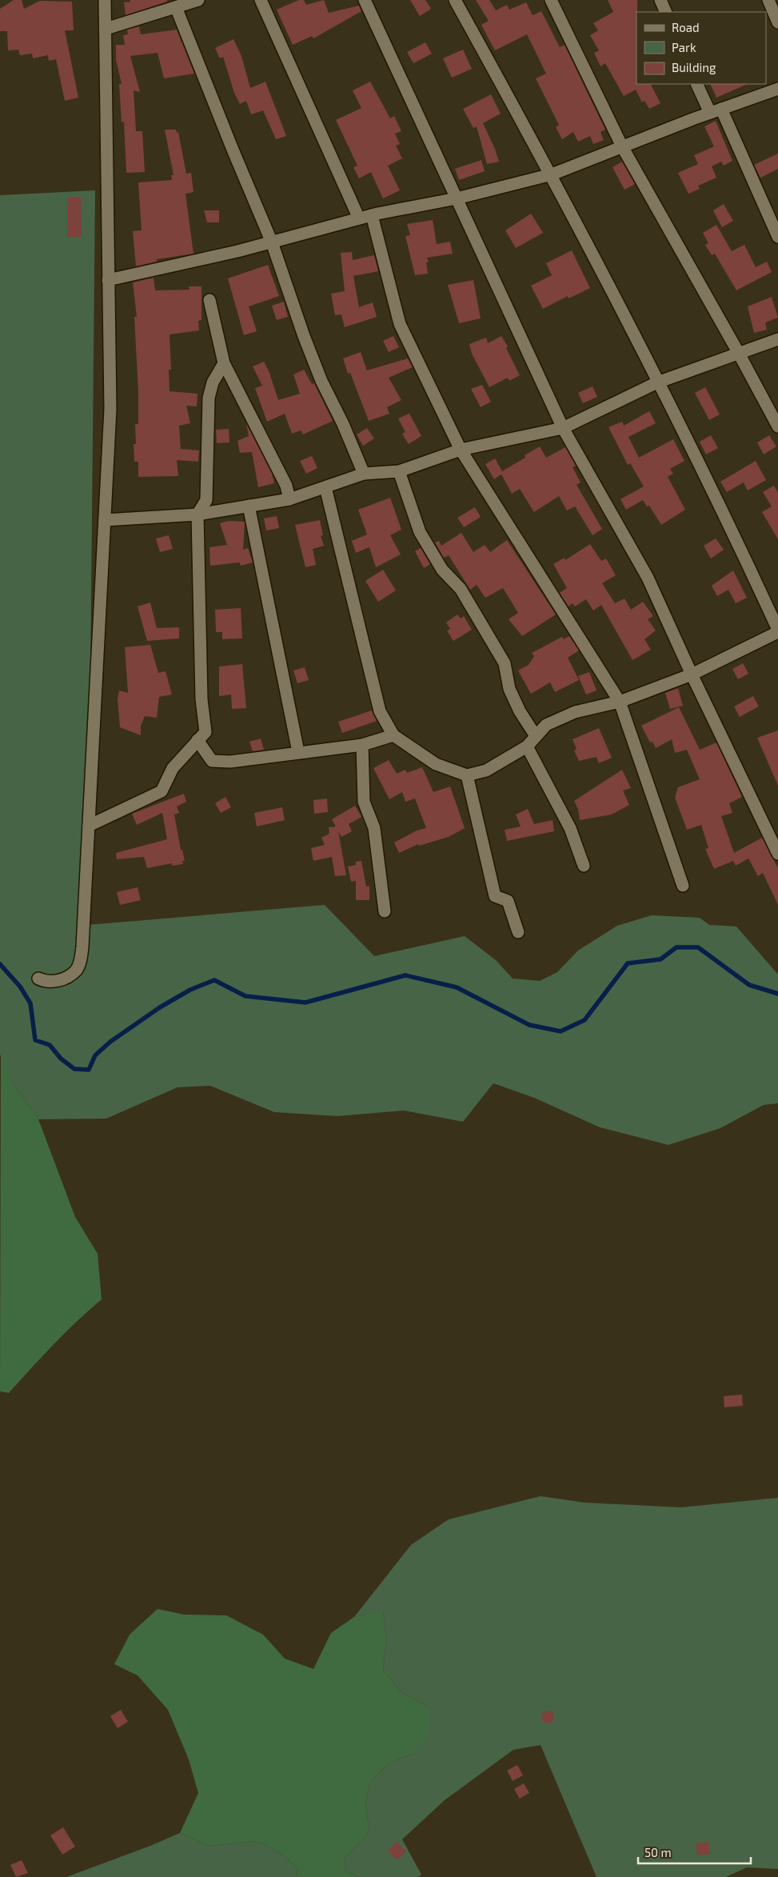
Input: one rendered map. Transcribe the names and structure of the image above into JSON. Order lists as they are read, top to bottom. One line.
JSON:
{"legend":["Road","Park","Building"],"scale_bar":"50 m"}
